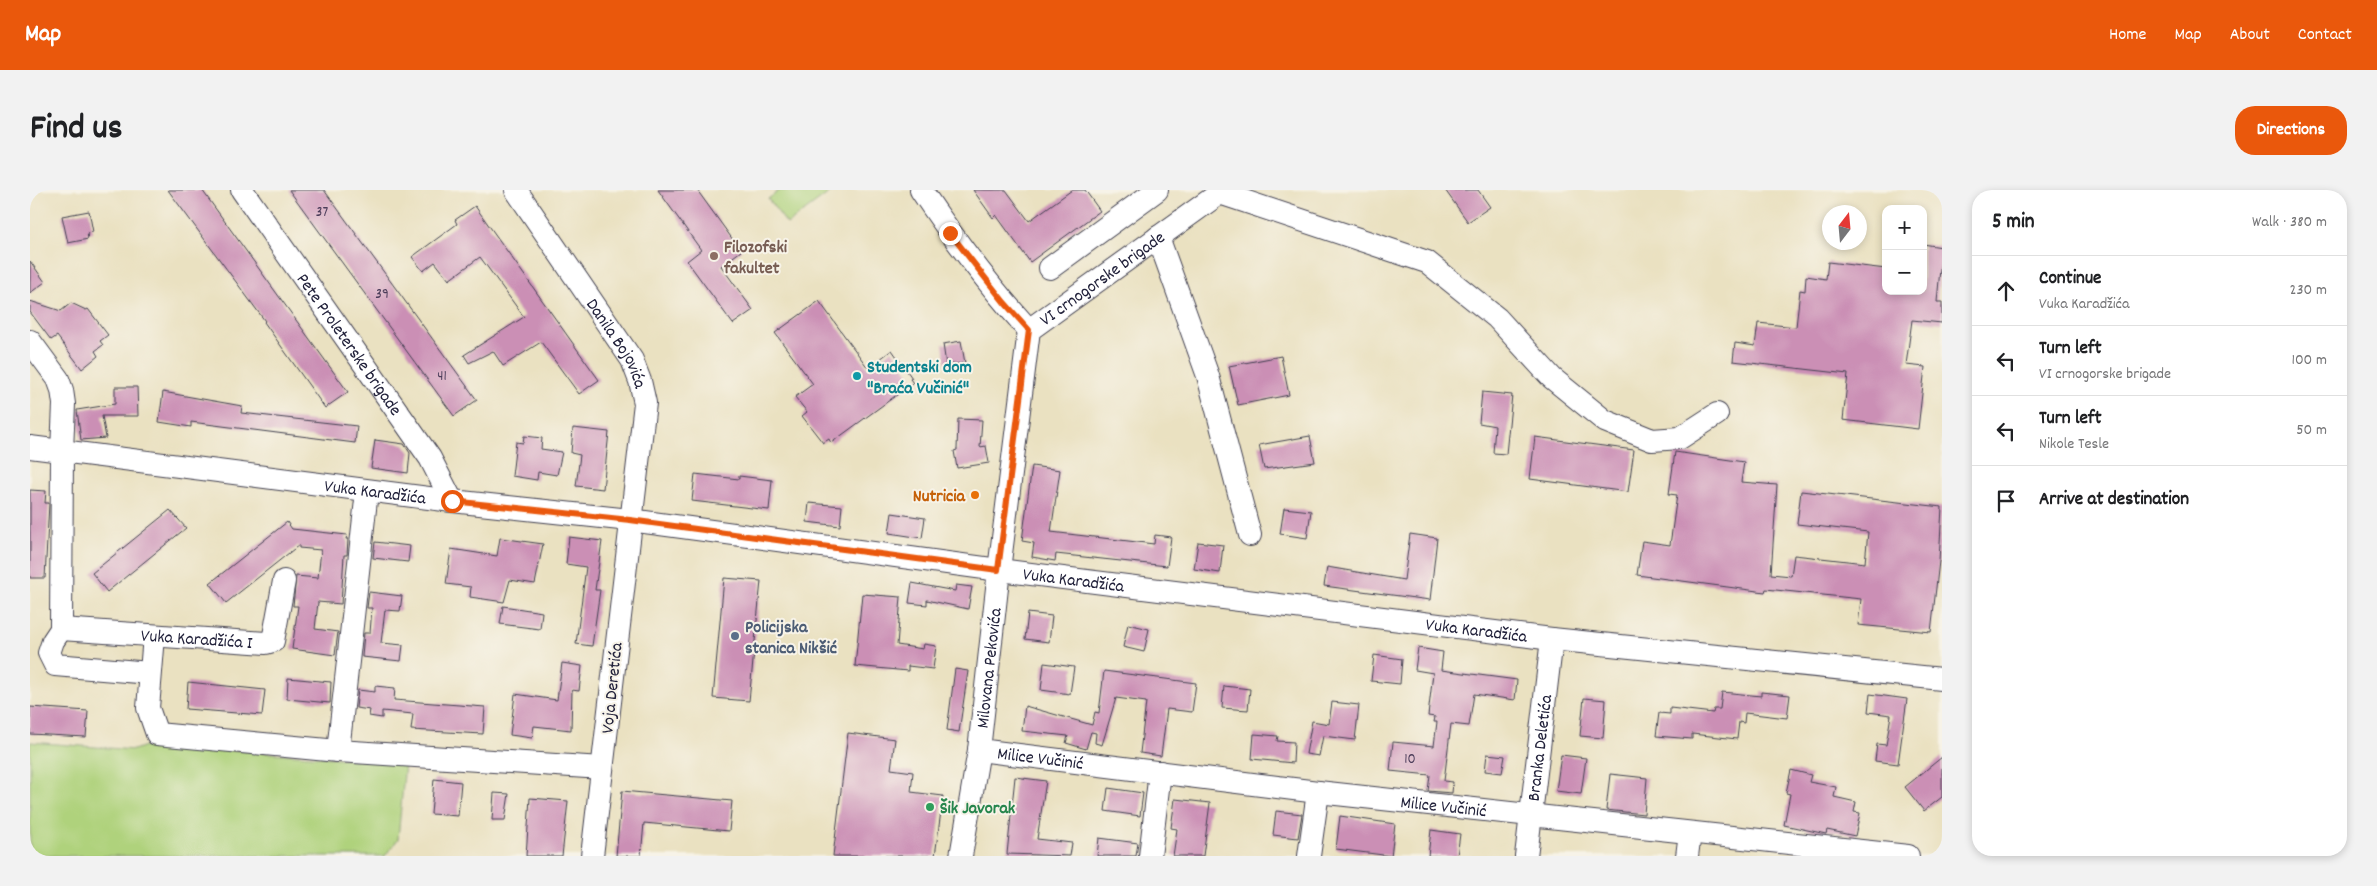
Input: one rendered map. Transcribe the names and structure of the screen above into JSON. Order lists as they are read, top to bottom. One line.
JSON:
{"streets":{"street":["VI crnogorske brigade","Pete Proleterske brigade","Danila Bojovića","Vuka Karadžića","Vuka Karadžića I","Milovana Pekovića","Voja Deretića","Branka Deletića","Milice Vučinić"]},"crossings":[["VI crnogorske brigade","Vuka Karadžića"],["VI crnogorske brigade","Milovana Pekovića"],["Pete Proleterske brigade","Vuka Karadžića"],["Danila Bojovića","Vuka Karadžića"],["Danila Bojovića","Voja Deretića"],["Vuka Karadžića","Milovana Pekovića"],["Vuka Karadžića","Voja Deretića"],["Vuka Karadžića","Branka Deletića"],["Milovana Pekovića","Milice Vučinić"],["Branka Deletića","Milice Vučinić"]],"places":["Filozofski fakultet","Studentski dom \"Braća Vučinić\"","Nutricia","Policijska stanica Nikšić","Šik Javorak"],"house_numbers":["37","39","41","10"],"north":"top","page":{"header":"Map","nav":["Home","Map","About","Contact"],"title":"Find us","buttons":"Directions","heading":["5 min","Walk · 380 m"],"map_buttons":["+","−"],"list":[["Continue","Vuka Karadžića","230 m"],["Turn left","VI crnogorske brigade","100 m"],["Turn left","Nikole Tesle","50 m"],"Arrive at destination"]}}
